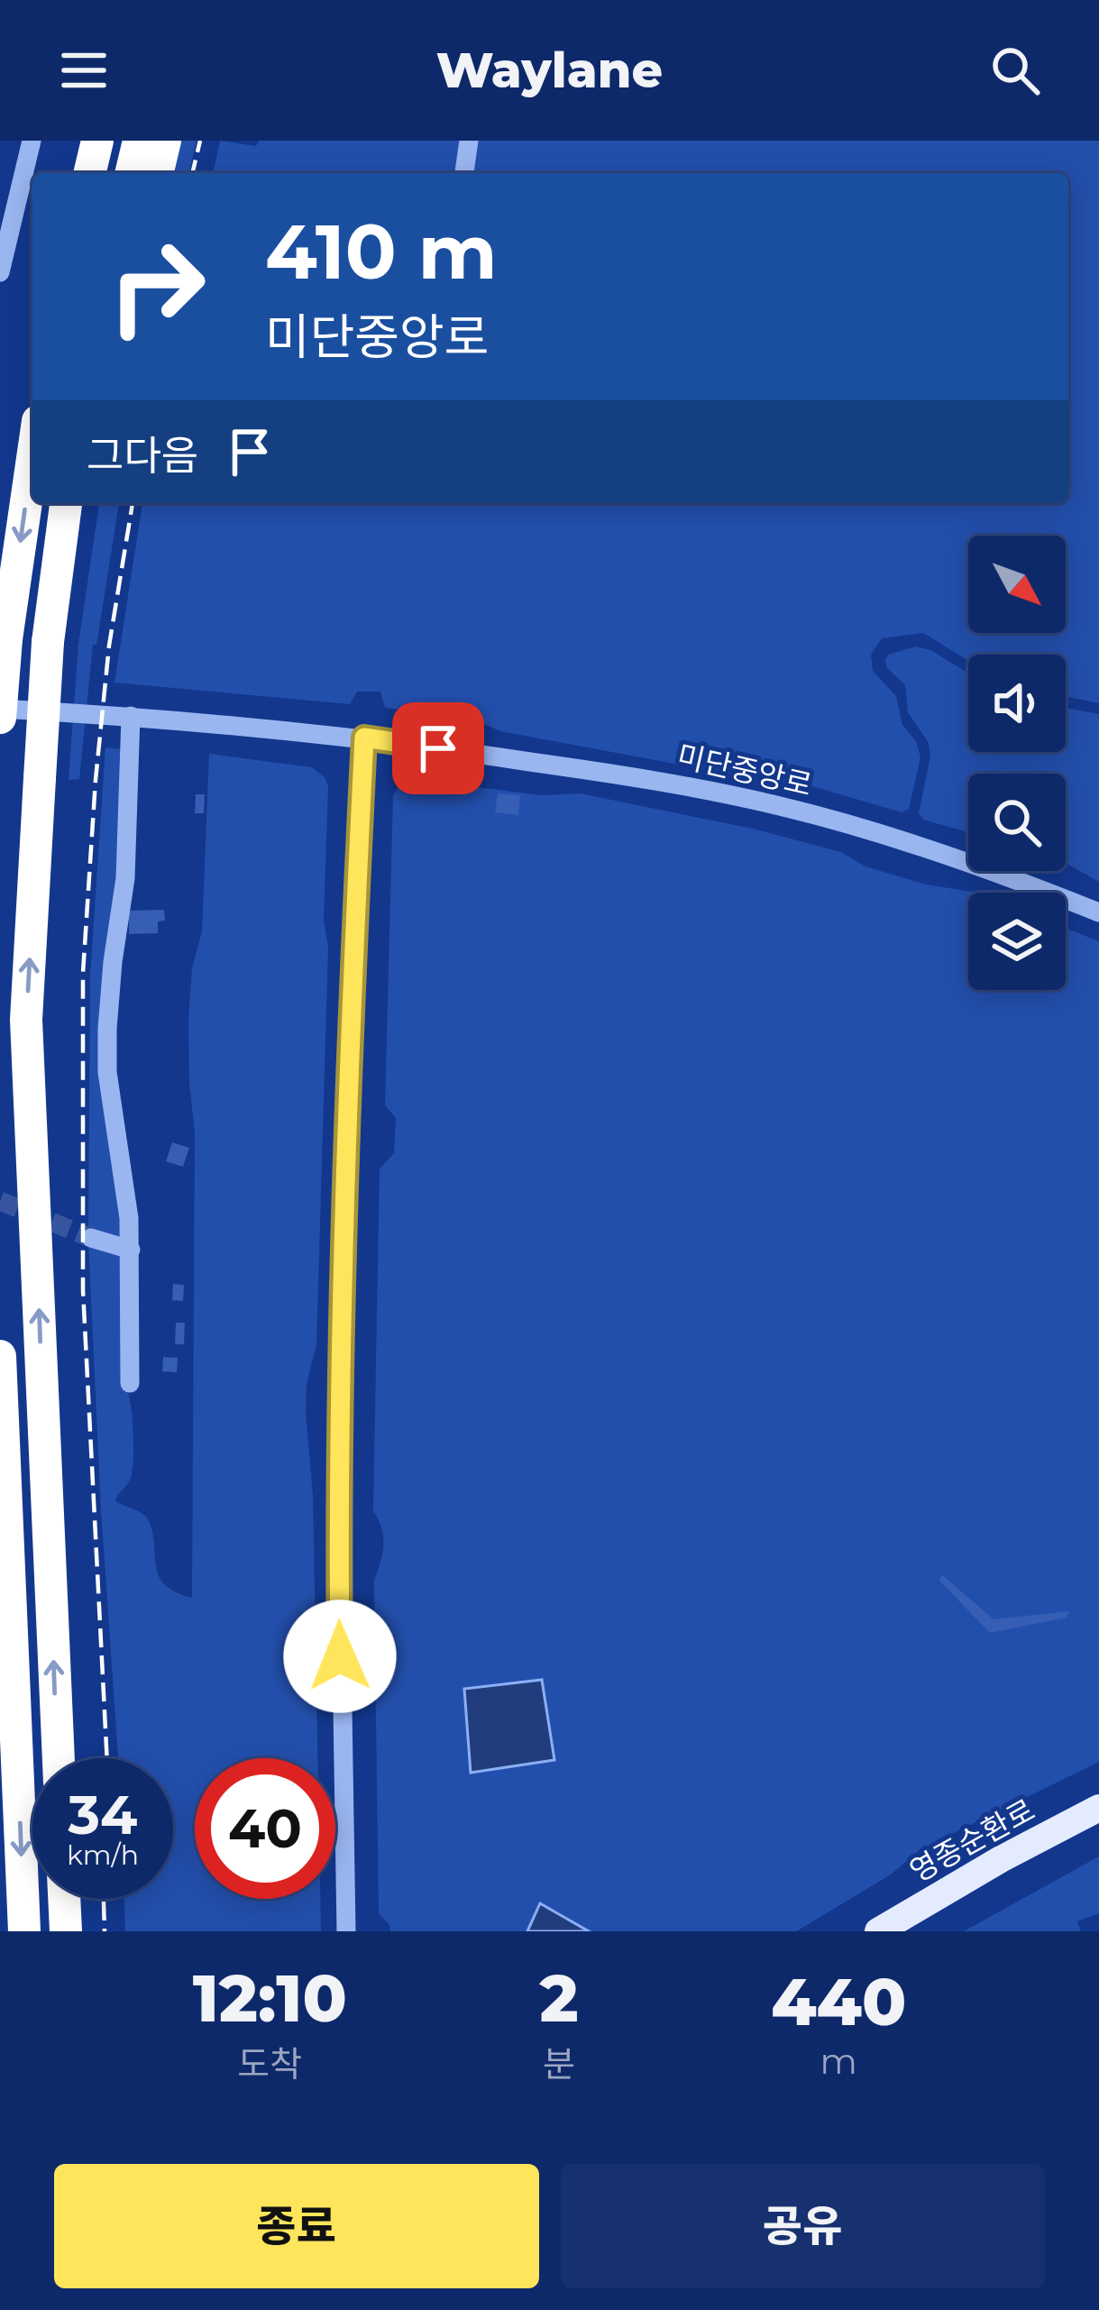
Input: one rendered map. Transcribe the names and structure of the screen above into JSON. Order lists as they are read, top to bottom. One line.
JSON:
{"streets":{"main road":["영종순환로"],"street":["미단중앙로"]},"north":"bottom right","page":{"header":"Waylane","turn":["410 m","미단중앙로"],"then":"그다음","speed":"34 km/h","limit":"40","eta":["12:10","도착","2","분","440","m"],"buttons":["종료","공유"]}}
